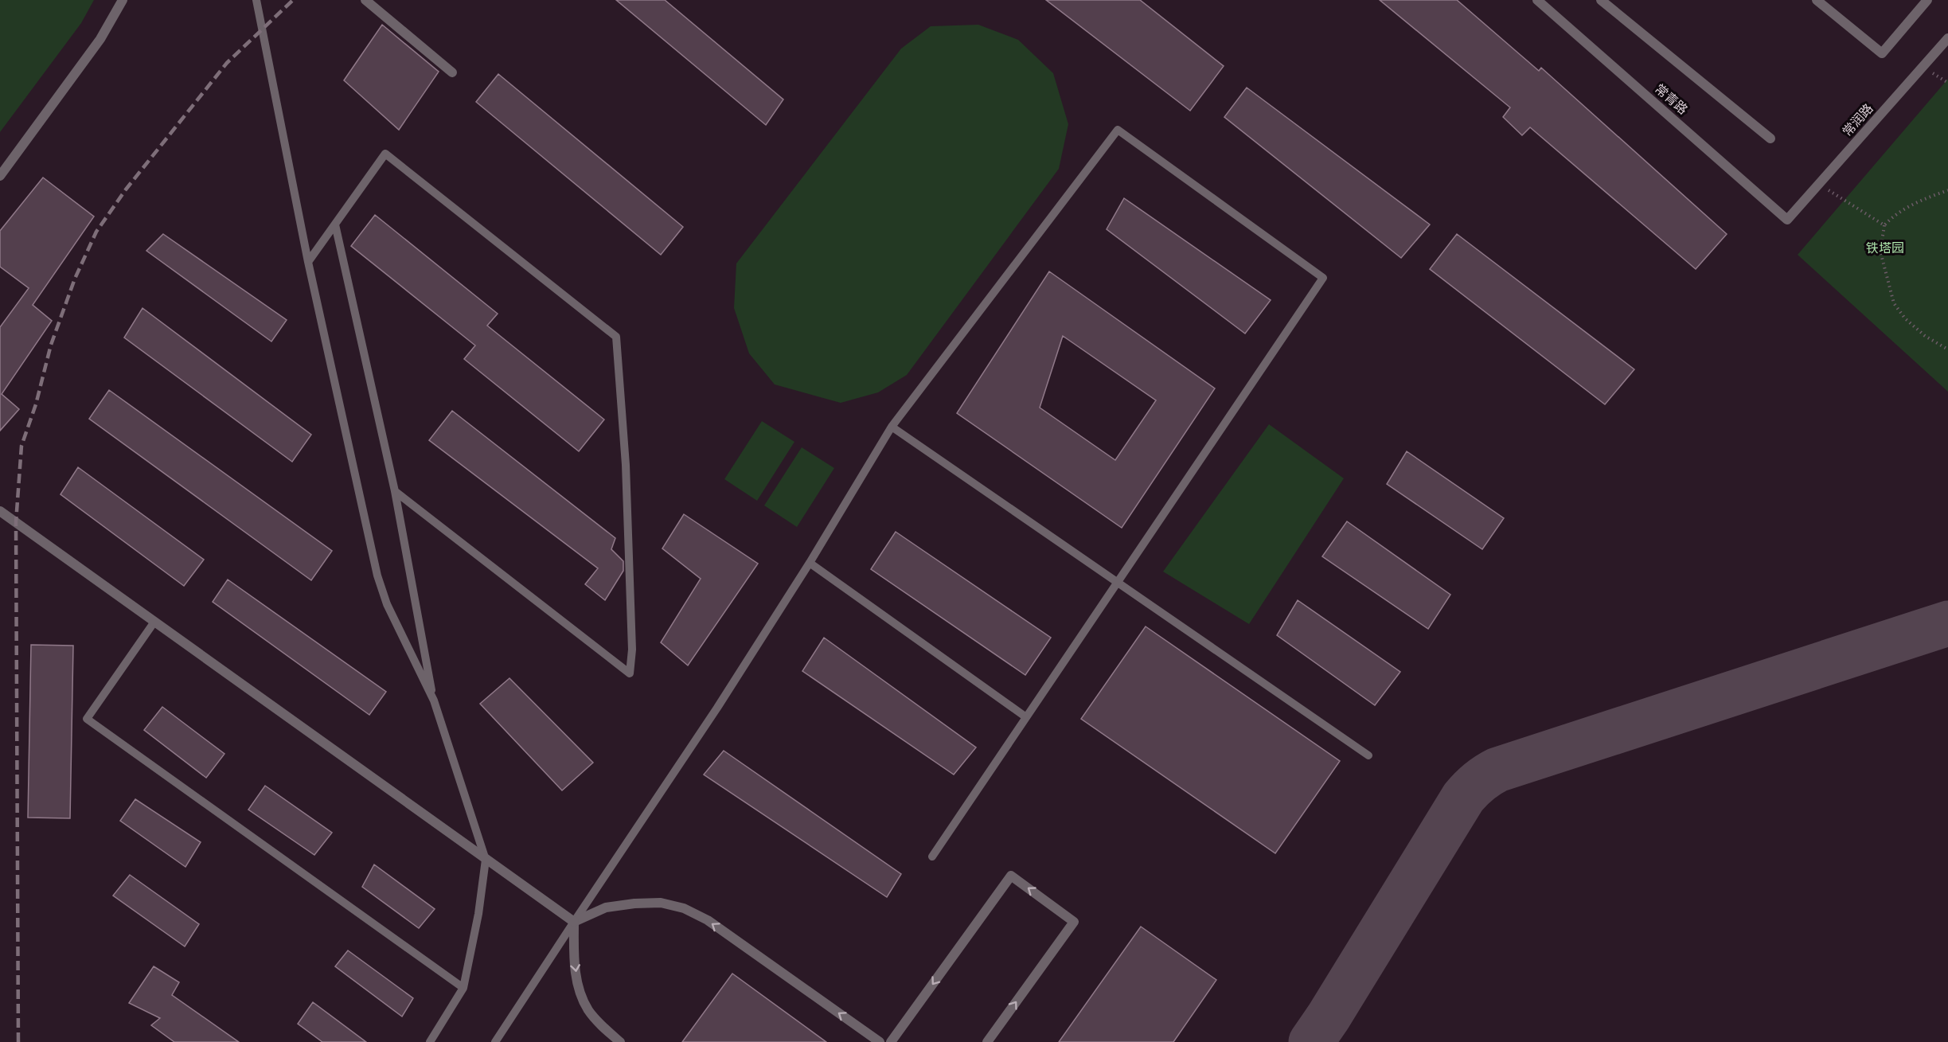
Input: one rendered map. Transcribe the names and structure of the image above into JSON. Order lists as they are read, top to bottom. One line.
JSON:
{"streets":{"street":["常青路","常润路"]},"crossings":[["常青路","常润路"]],"parks":["铁塔园"]}
